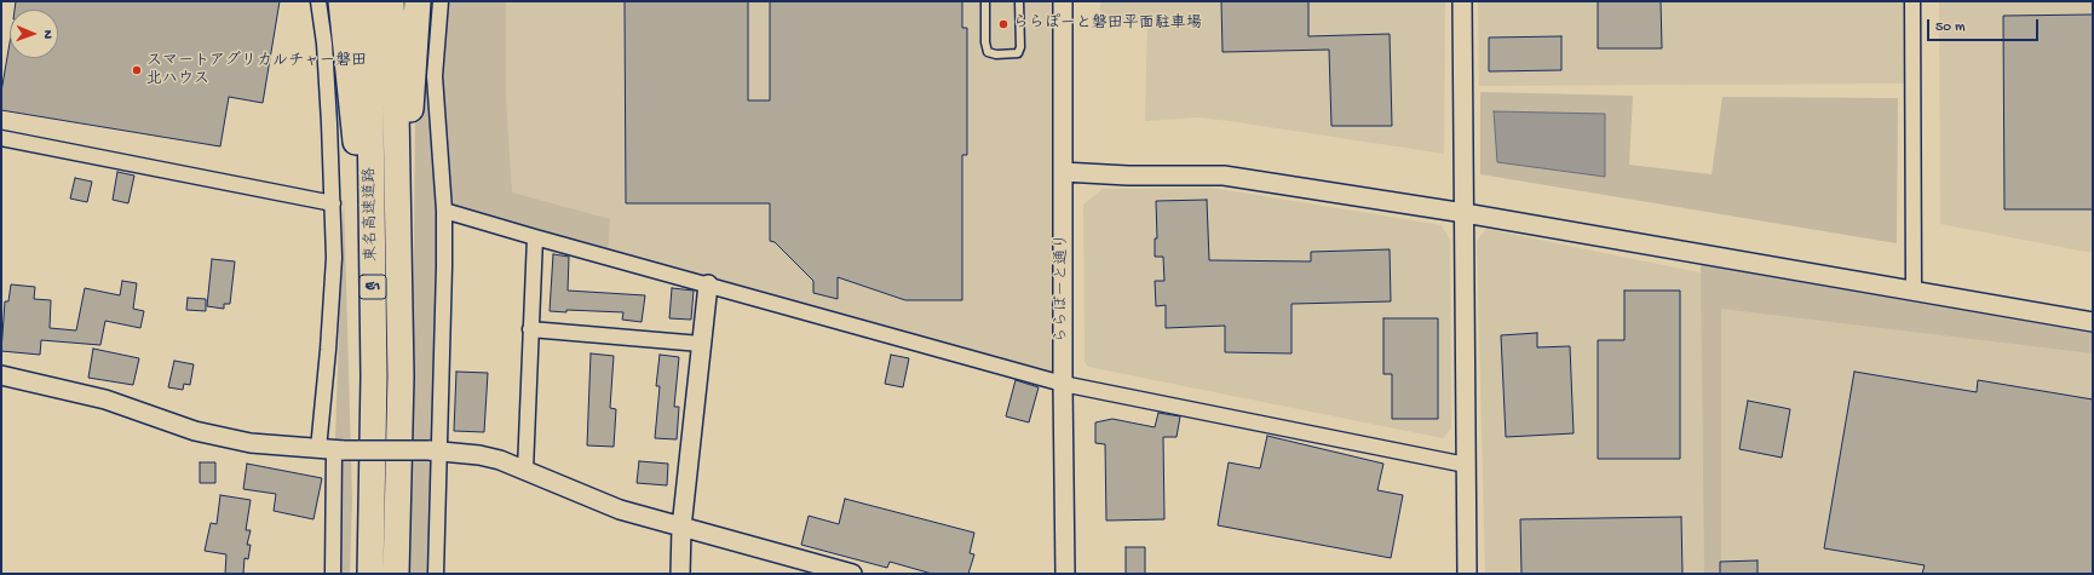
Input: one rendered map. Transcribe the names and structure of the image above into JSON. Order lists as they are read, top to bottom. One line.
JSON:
{"streets":{"highway":["東名高速道路","E1"],"street":["ららぽーと通り"]},"places":["ららぽーと磐田平面駐車場","スマートアグリカルチャー磐田 北ハウス"],"scale_bar":"50 m","north":"right"}
